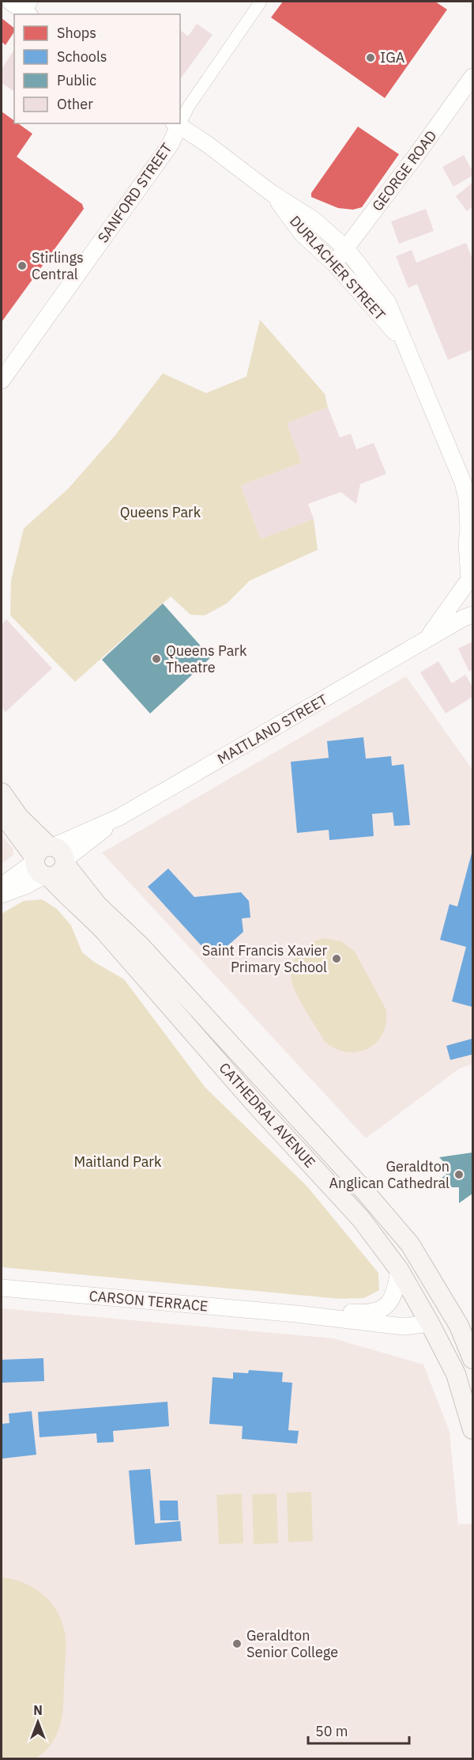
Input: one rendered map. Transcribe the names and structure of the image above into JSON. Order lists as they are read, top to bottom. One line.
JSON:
{"streets":{"main road":["GEORGE ROAD","SANFORD STREET","DURLACHER STREET","MAITLAND STREET","CATHEDRAL AVENUE","CARSON TERRACE"]},"crossings":[["GEORGE ROAD","DURLACHER STREET"],["SANFORD STREET","DURLACHER STREET"],["DURLACHER STREET","MAITLAND STREET"],["MAITLAND STREET","CATHEDRAL AVENUE"],["CATHEDRAL AVENUE","CARSON TERRACE"]],"parks":["Queens Park","Maitland Park"],"places":["IGA","Stirlings Central","Queens Park Theatre","Saint Francis Xavier Primary School","Geraldton Anglican Cathedral","Geraldton Senior College"],"legend":["Shops","Schools","Public","Other"],"scale_bar":"50 m","north":"top"}
